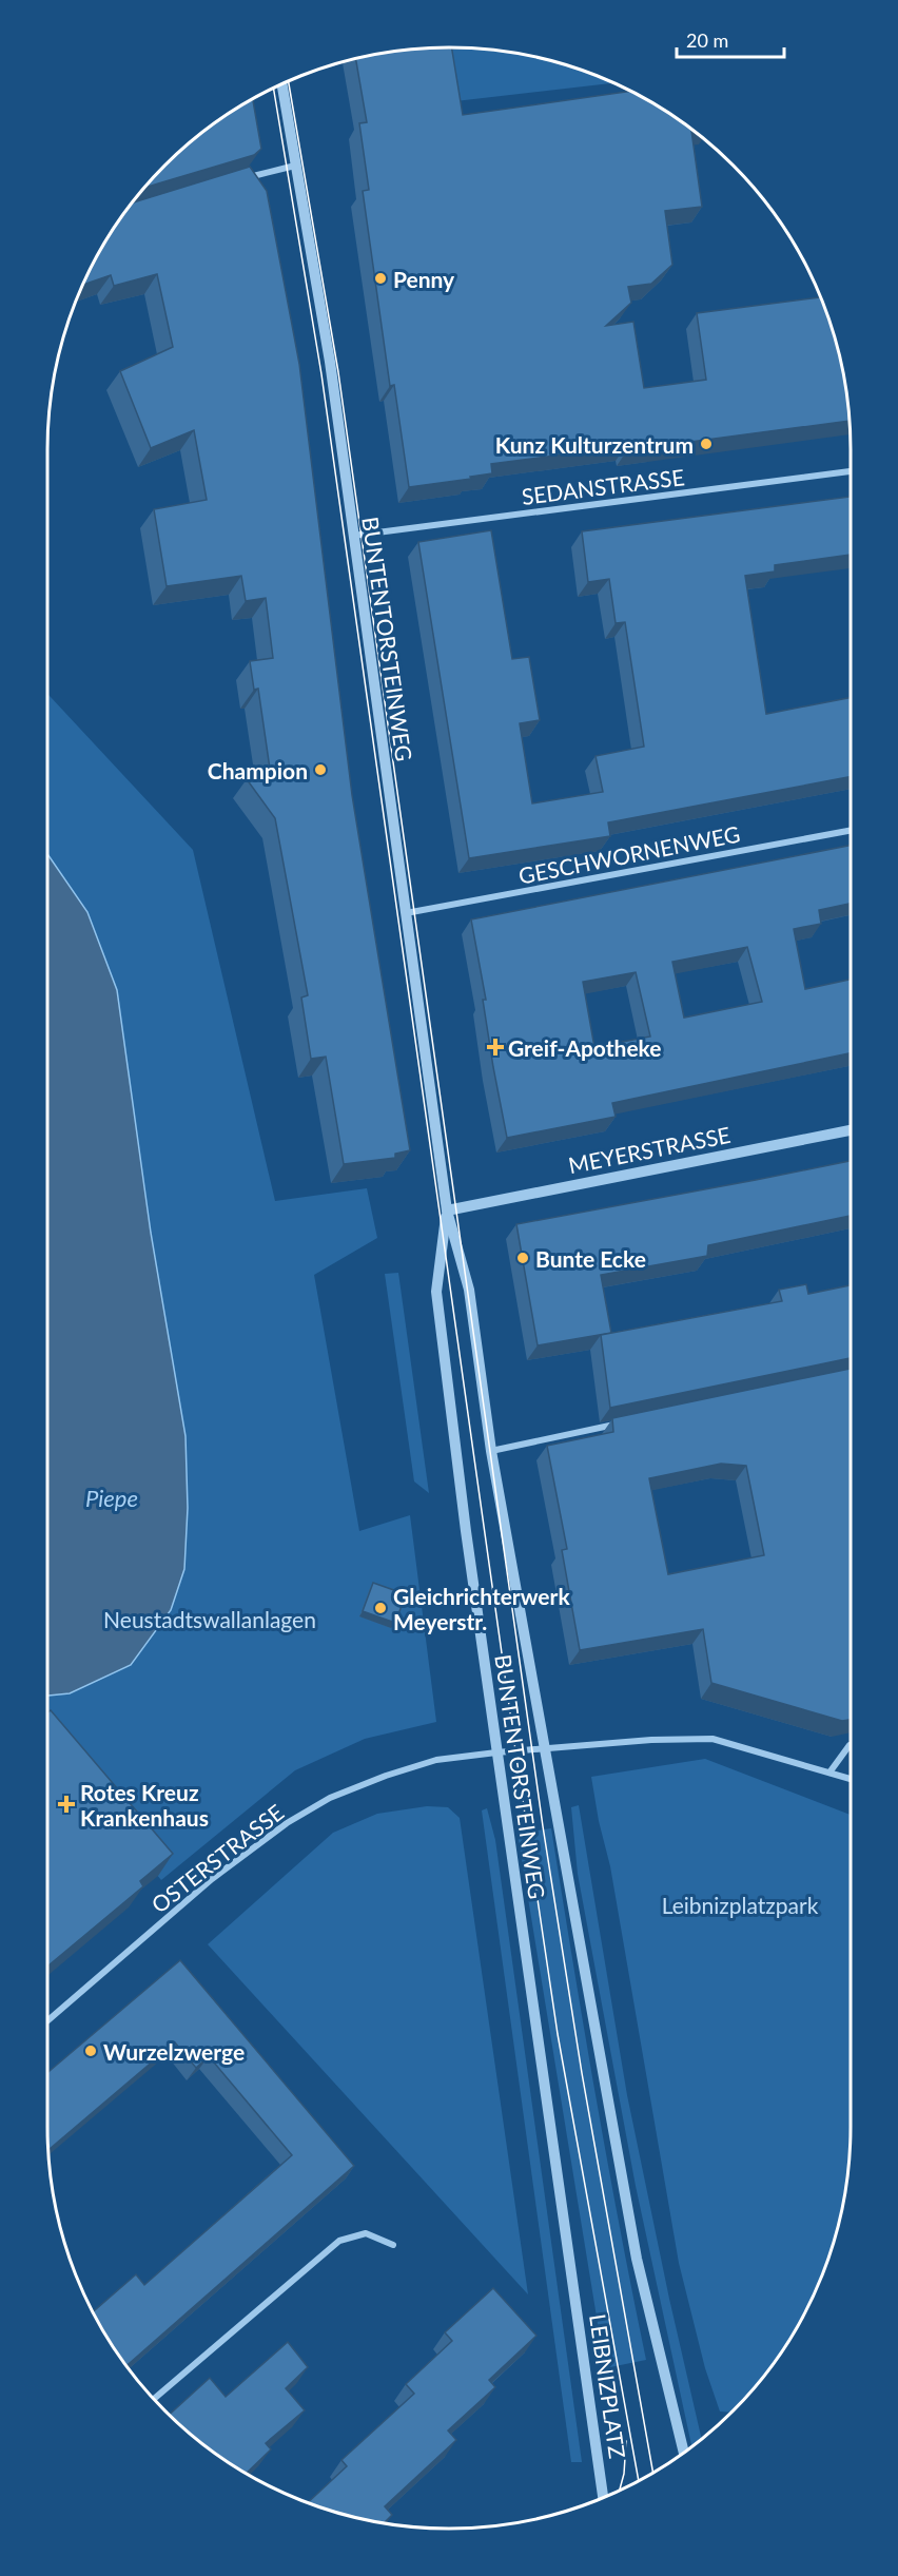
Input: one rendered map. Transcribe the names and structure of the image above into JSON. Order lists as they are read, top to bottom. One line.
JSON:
{"streets":{"street":["SEDANSTRASSE","BUNTENTORSTEINWEG","GESCHWORNENWEG","MEYERSTRASSE","OSTERSTRASSE","LEIBNIZPLATZ"]},"crossings":[["SEDANSTRASSE","BUNTENTORSTEINWEG"],["BUNTENTORSTEINWEG","GESCHWORNENWEG"],["BUNTENTORSTEINWEG","MEYERSTRASSE"],["BUNTENTORSTEINWEG","OSTERSTRASSE"],["BUNTENTORSTEINWEG","LEIBNIZPLATZ"]],"water":["Piepe"],"parks":["Neustadtswallanlagen","Leibnizplatzpark"],"places":{"other":["Penny","Kunz Kulturzentrum","Champion","Bunte Ecke","Gleichrichterwerk Meyerstr.","Wurzelzwerge"],"health":["Greif-Apotheke","Rotes Kreuz Krankenhaus"]},"scale_bar":"20 m"}
